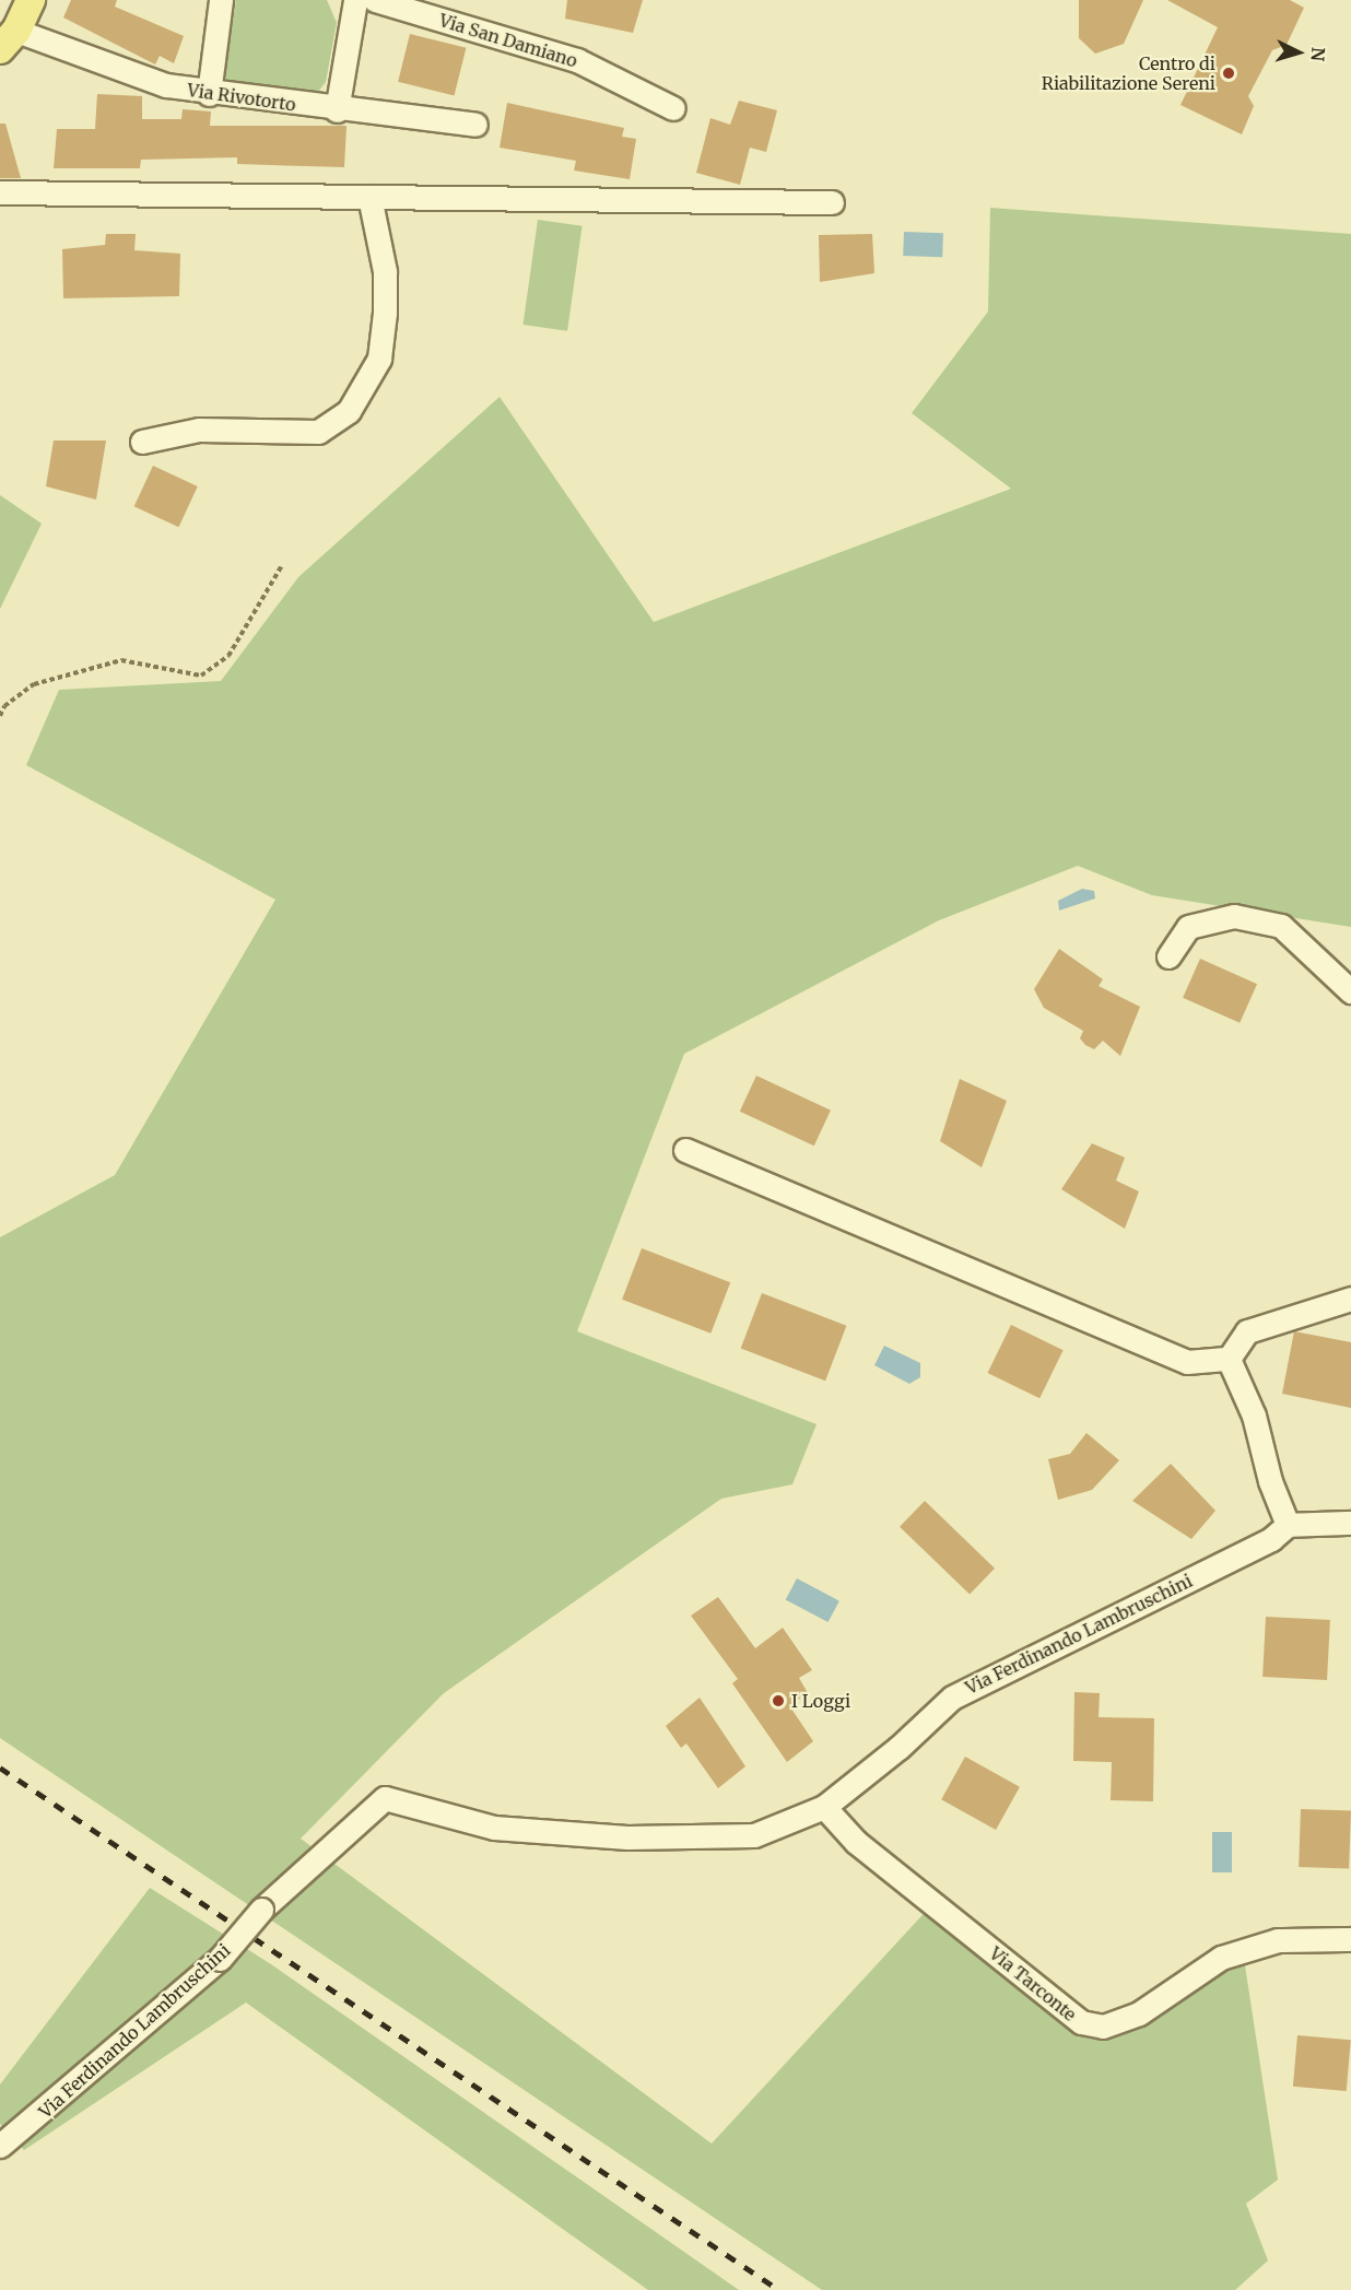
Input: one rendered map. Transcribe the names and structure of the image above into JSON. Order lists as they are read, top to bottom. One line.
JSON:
{"streets":{"street":["Via San Damiano","Via Rivotorto","Via Ferdinando Lambruschini","Via Tarconte"]},"crossings":[["Via Ferdinando Lambruschini","Via Tarconte"]],"places":["Centro di Riabilitazione Sereni","I Loggi"],"north":"right"}
